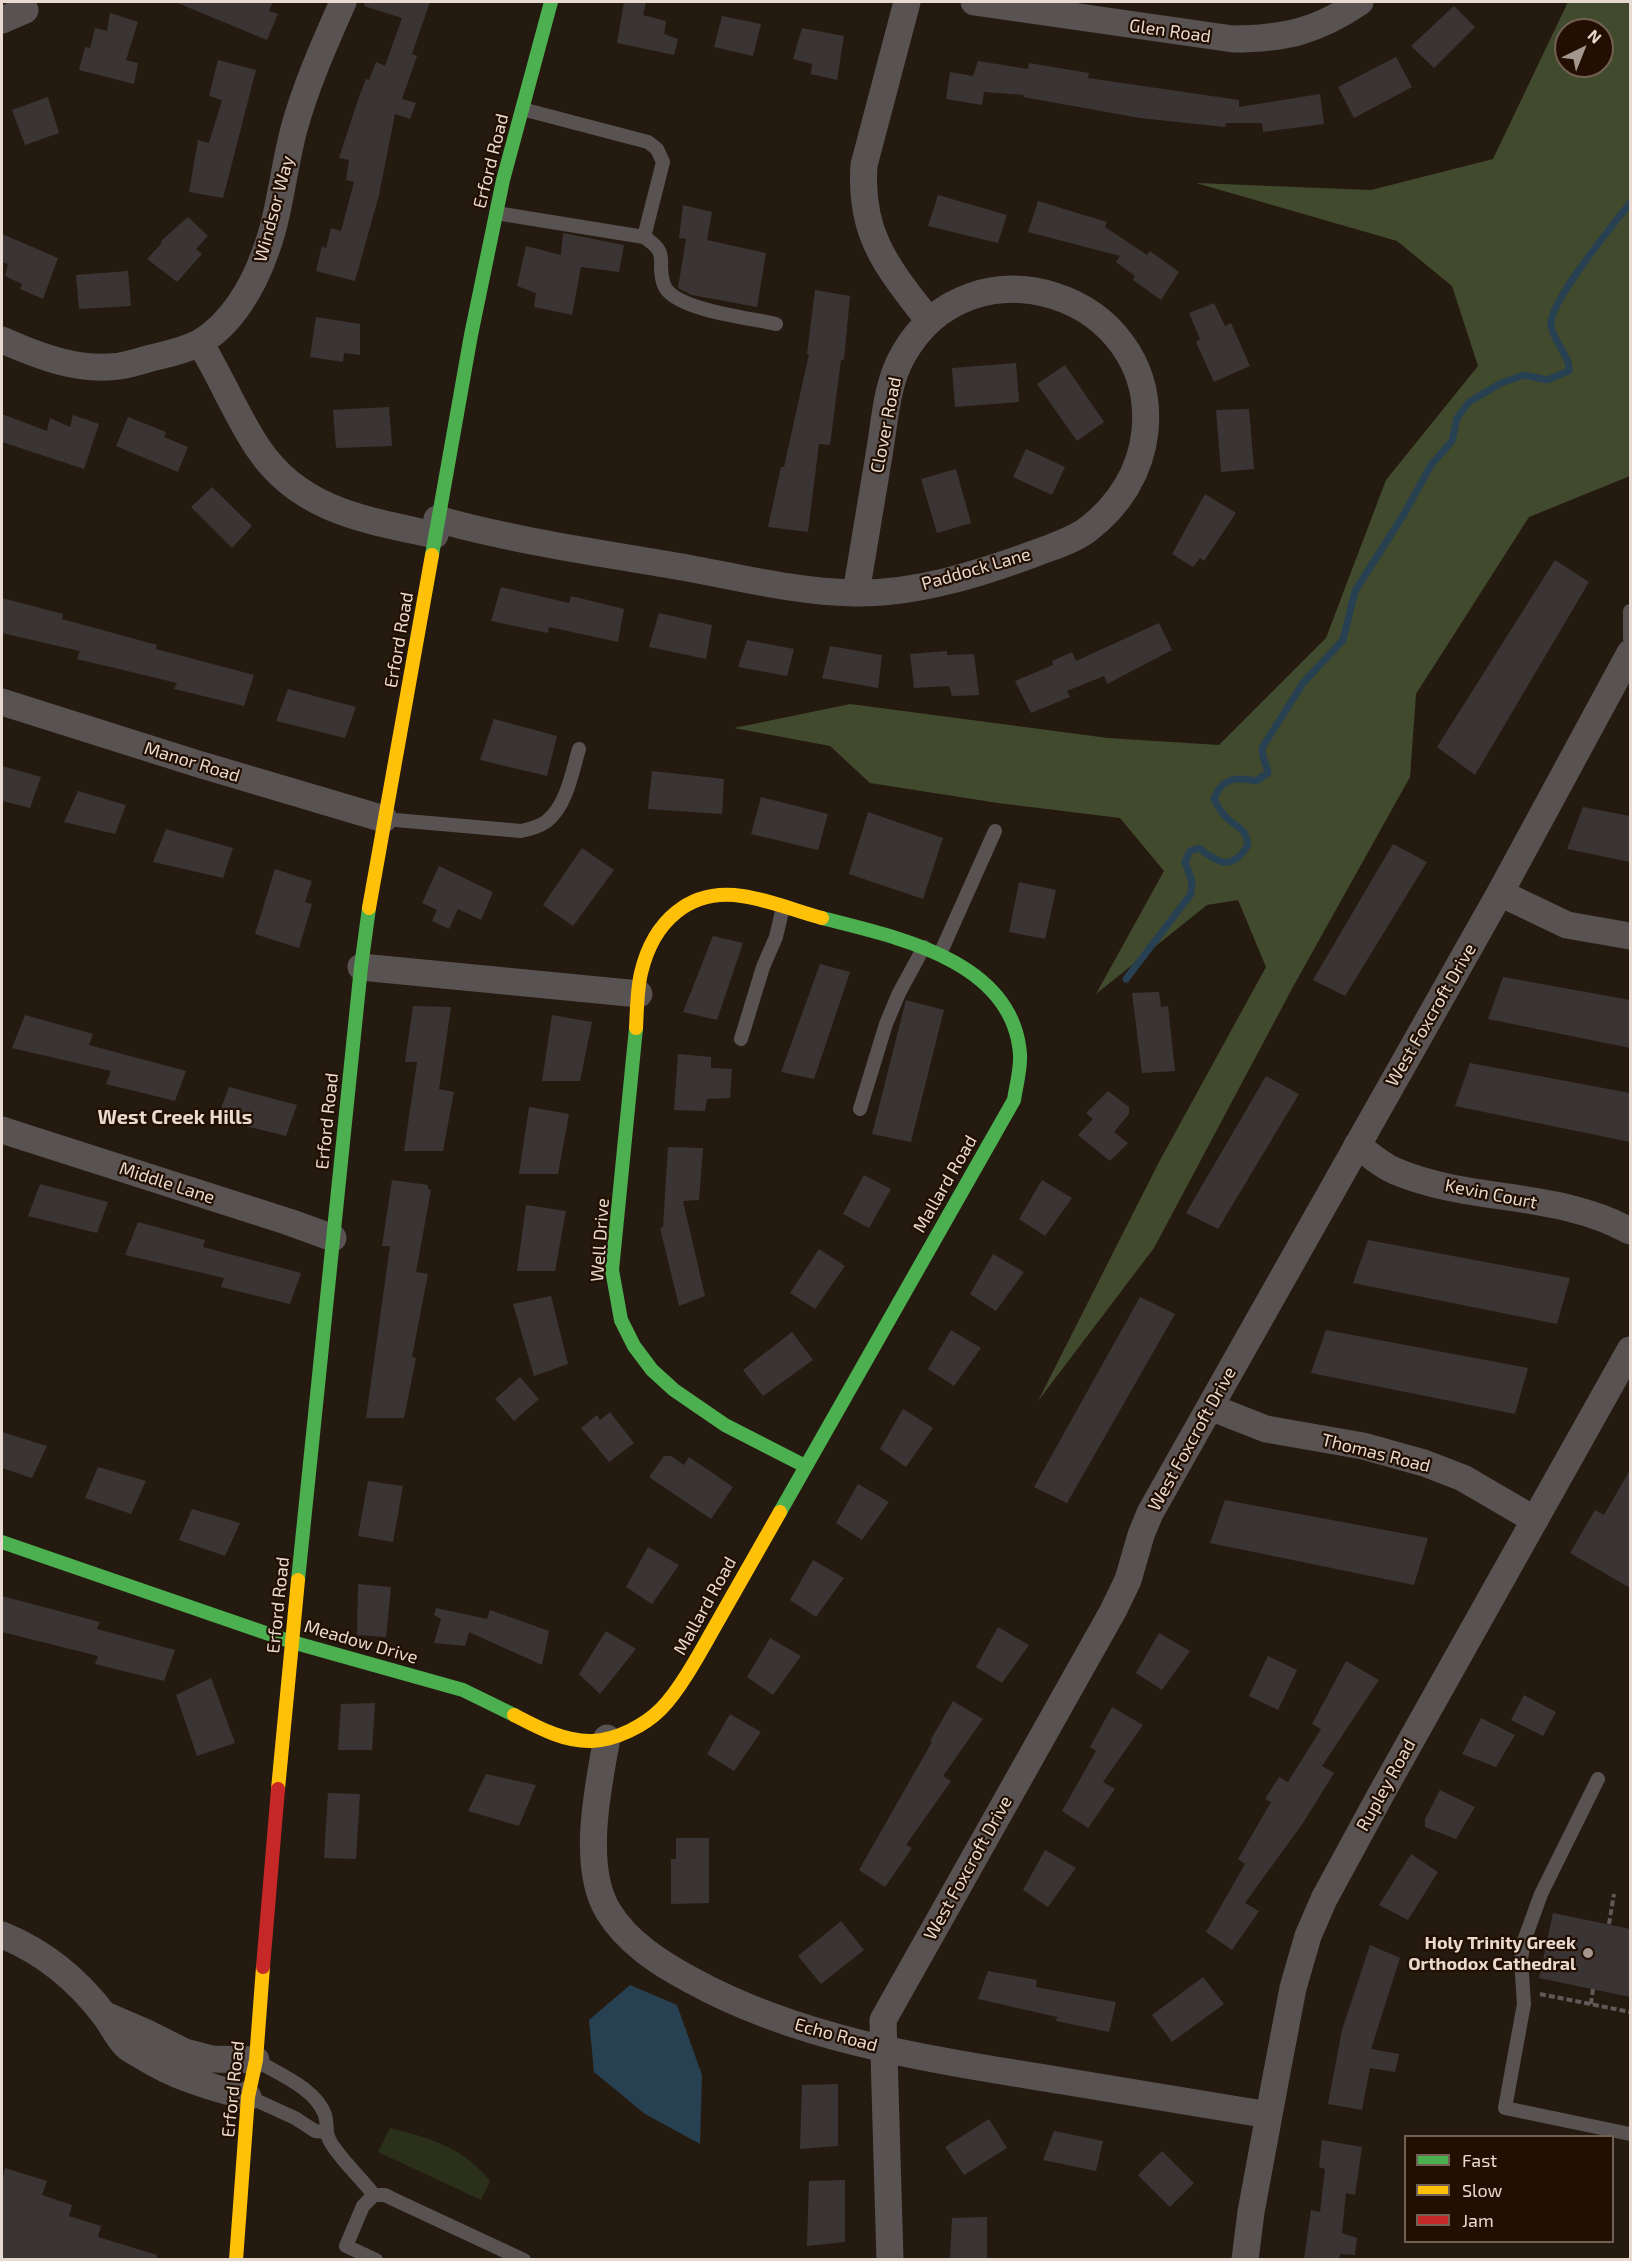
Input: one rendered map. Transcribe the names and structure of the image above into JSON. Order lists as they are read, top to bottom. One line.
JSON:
{"streets":{"street":["Glen Road","Erford Road","Windsor Way","Clover Road","Paddock Lane","Manor Road","West Foxcroft Drive","Middle Lane","Mallard Road","Kevin Court","Well Drive","Thomas Road","Meadow Drive","Rupley Road","Echo Road"]},"crossings":[["Erford Road","Paddock Lane"],["Erford Road","Manor Road"],["Erford Road","Middle Lane"],["Erford Road","Meadow Drive"],["Windsor Way","Paddock Lane"],["Clover Road","Paddock Lane"],["West Foxcroft Drive","Kevin Court"],["West Foxcroft Drive","Thomas Road"],["West Foxcroft Drive","Echo Road"],["Mallard Road","Well Drive"],["Mallard Road","Meadow Drive"],["Mallard Road","Echo Road"],["Thomas Road","Rupley Road"],["Meadow Drive","Echo Road"],["Rupley Road","Echo Road"]],"districts":["West Creek Hills"],"places":["Holy Trinity Greek Orthodox Cathedral"],"legend":["Fast","Slow","Jam"],"north":"top right"}
